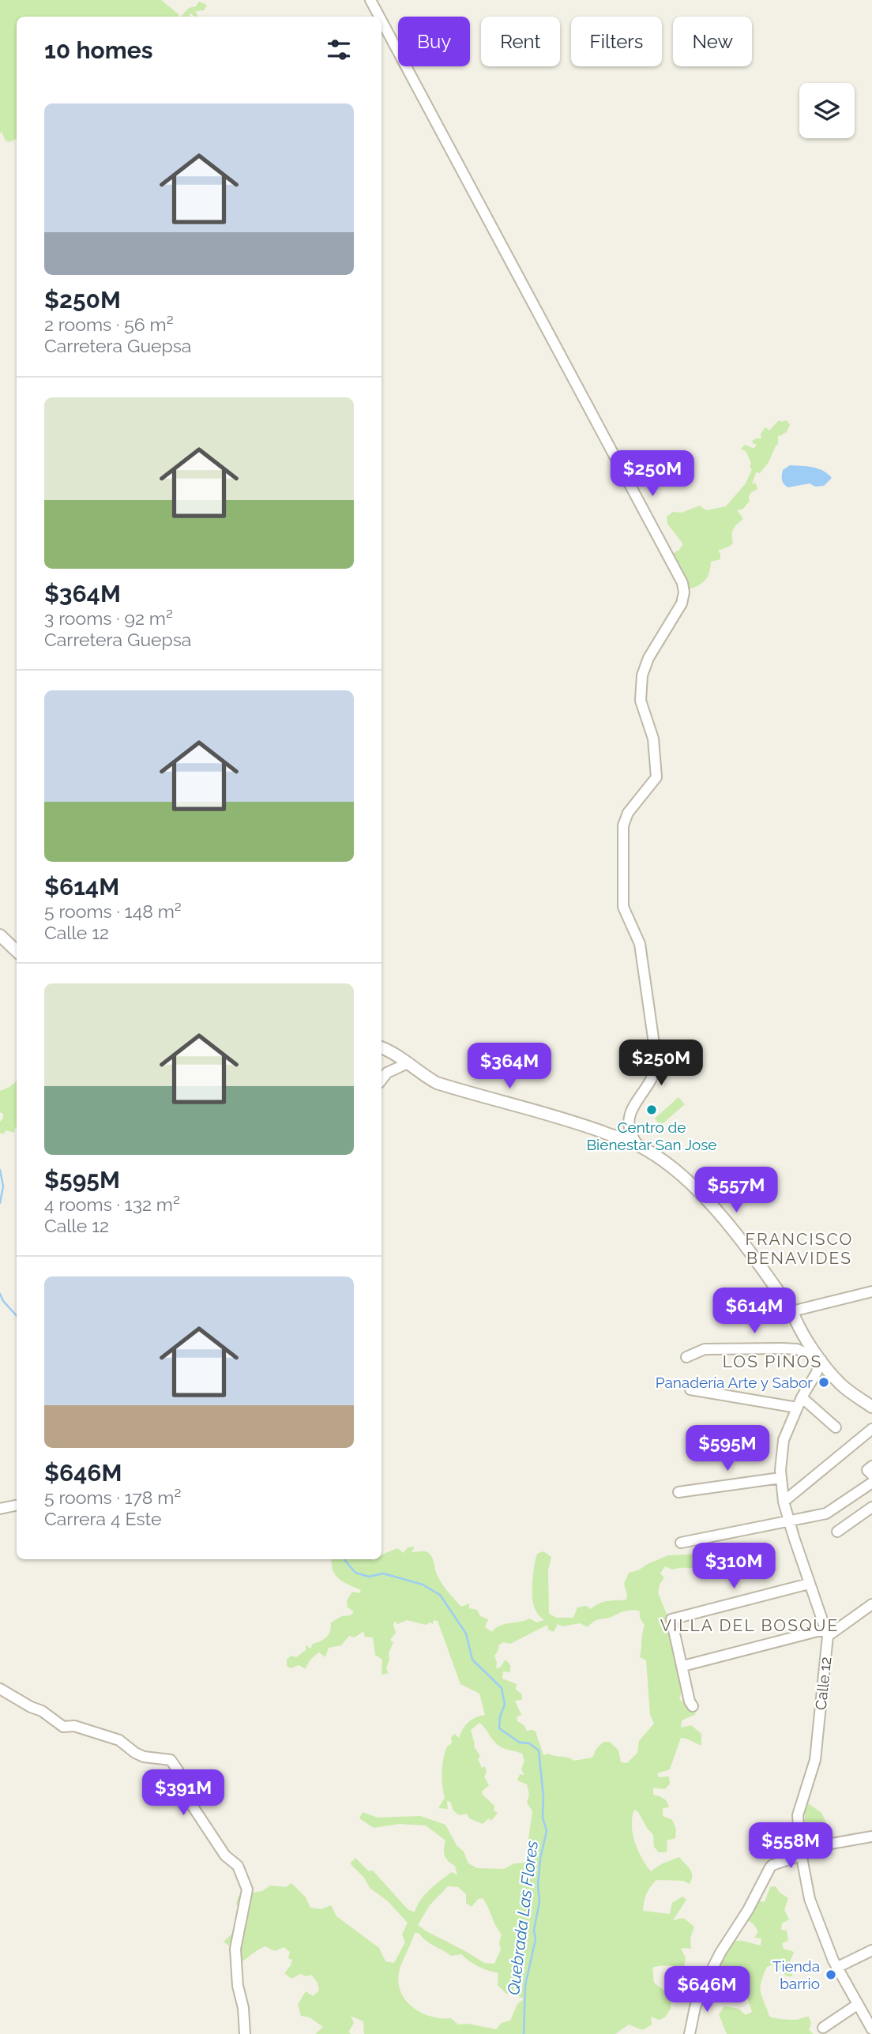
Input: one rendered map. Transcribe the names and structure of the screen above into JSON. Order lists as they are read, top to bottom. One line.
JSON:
{"streets":{"street":["Calle 12"]},"districts":["FRANCISCO BENAVIDES","LOS PINOS","VILLA DEL BOSQUE"],"water":["Quebrada Las Flores"],"places":["Centro de Bienestar San Jose","Panadería Arte y Sabor","Tienda barrio"],"page":{"chip":["Buy","Rent","Filters","New"],"heading":"10 homes","list":[{"name":"$250M","note":"2 rooms · 56 m² · Carretera Guepsa"},{"name":"$364M","note":"3 rooms · 92 m² · Carretera Guepsa"},{"name":"$614M","note":"5 rooms · 148 m² · Calle 12"},{"name":"$595M","note":"4 rooms · 132 m² · Calle 12"},{"name":"$646M","note":"5 rooms · 178 m² · Carrera 4 Este"}],"price":["$250M","$250M","$364M","$557M","$614M","$595M","$310M","$391M","$558M","$646M"]}}
